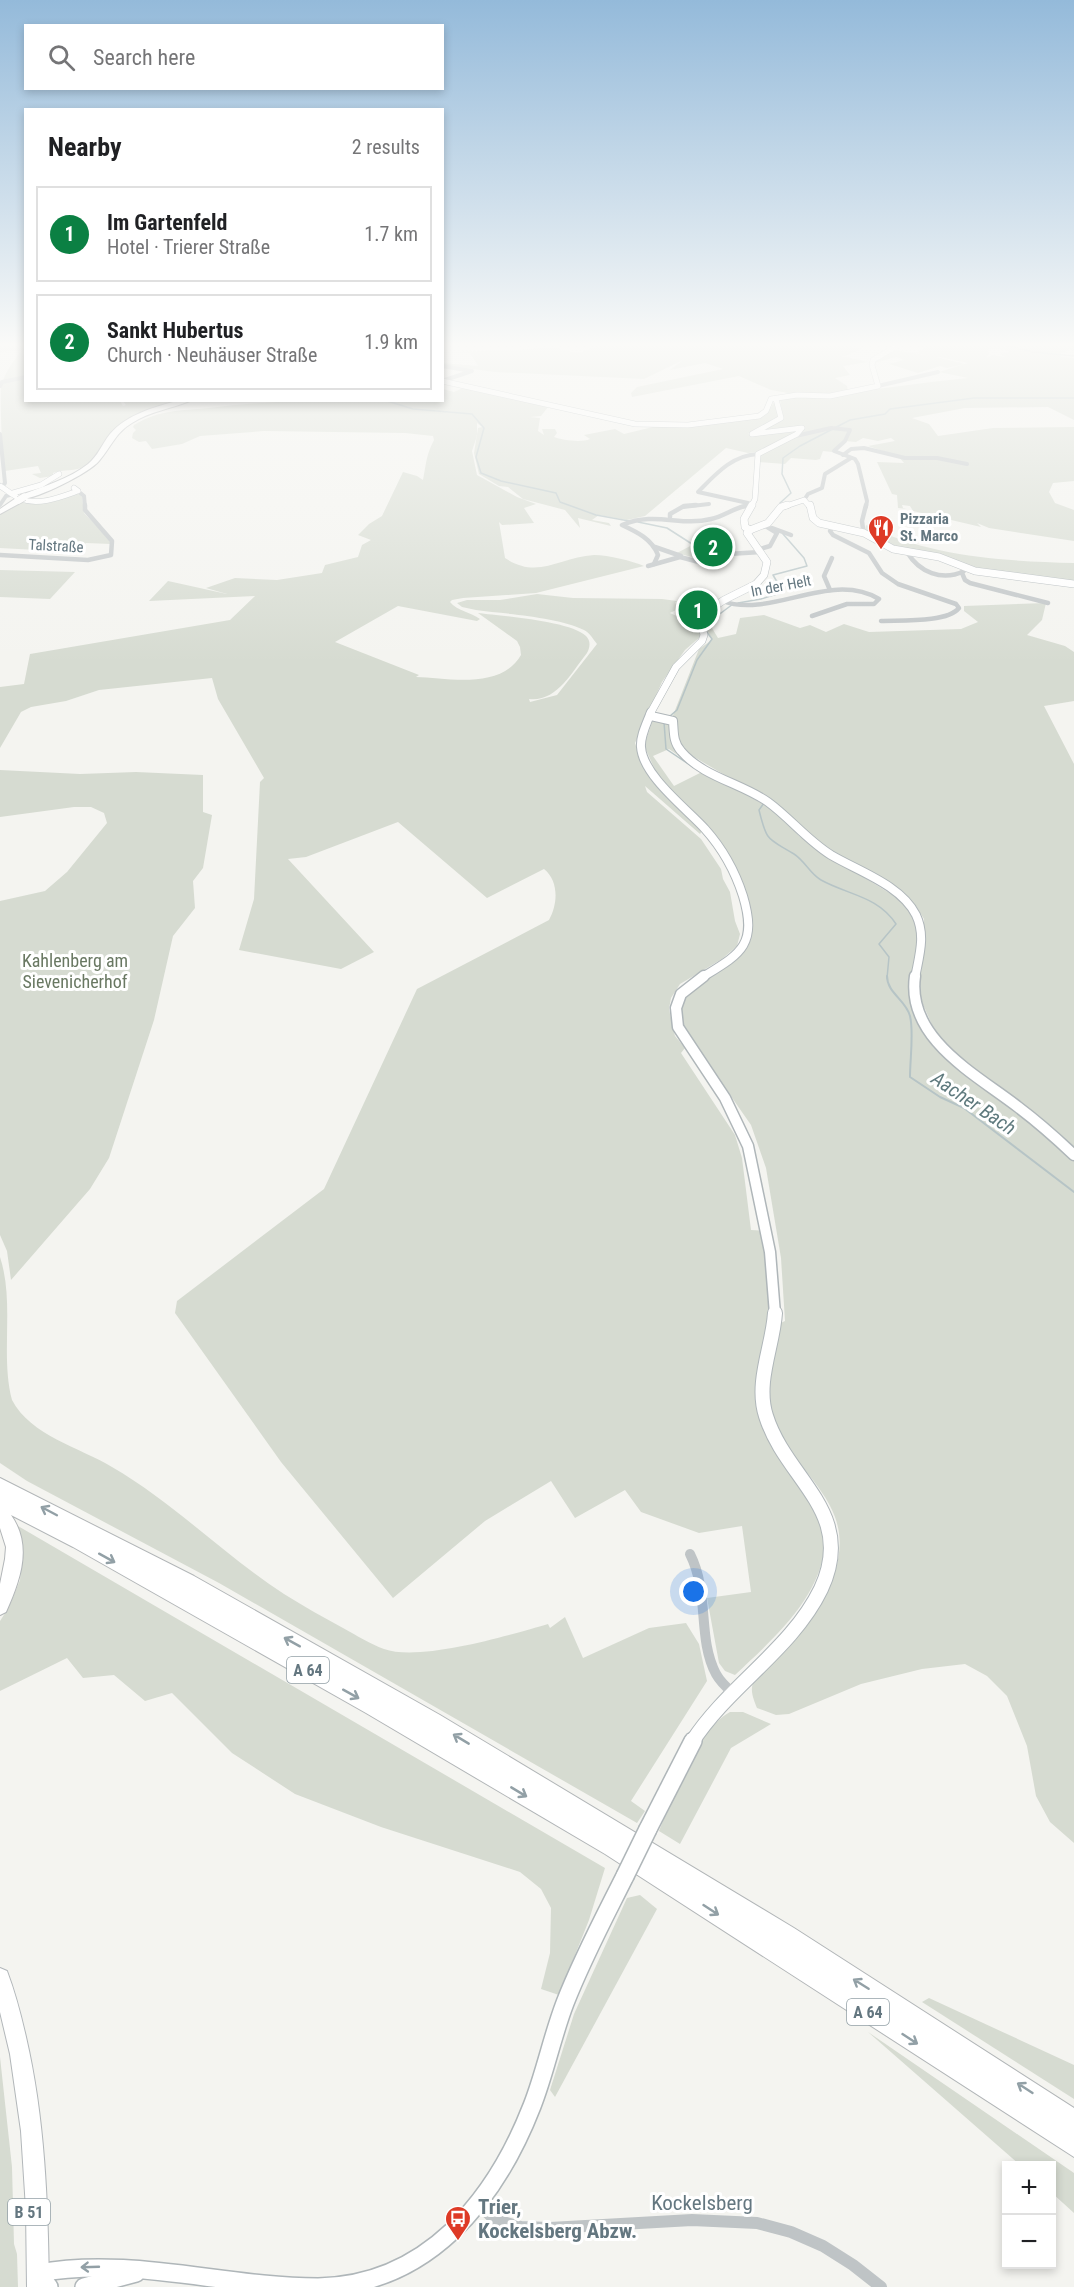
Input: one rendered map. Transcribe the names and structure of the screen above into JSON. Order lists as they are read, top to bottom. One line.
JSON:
{"streets":{"highway":["A 64"],"main road":["B 51"],"street":["Talstraße","In der Helt","Kockelsberg"]},"water":["Aacher Bach"],"parks":["Kahlenberg am Sievenicherhof"],"places":{"restaurant":["Pizzaria St. Marco"],"bus stop":["Trier, Kockelsberg Abzw."]},"page":{"search":"Search here","heading":["Nearby","2 results"],"list":[{"mark":"1","name":"Im Gartenfeld","note":"Hotel · Trierer Straße","value":"1.7 km"},{"mark":"2","name":"Sankt Hubertus","note":"Church · Neuhäuser Straße","value":"1.9 km"}],"pins":["2","1"],"map_buttons":["+","−"]}}
